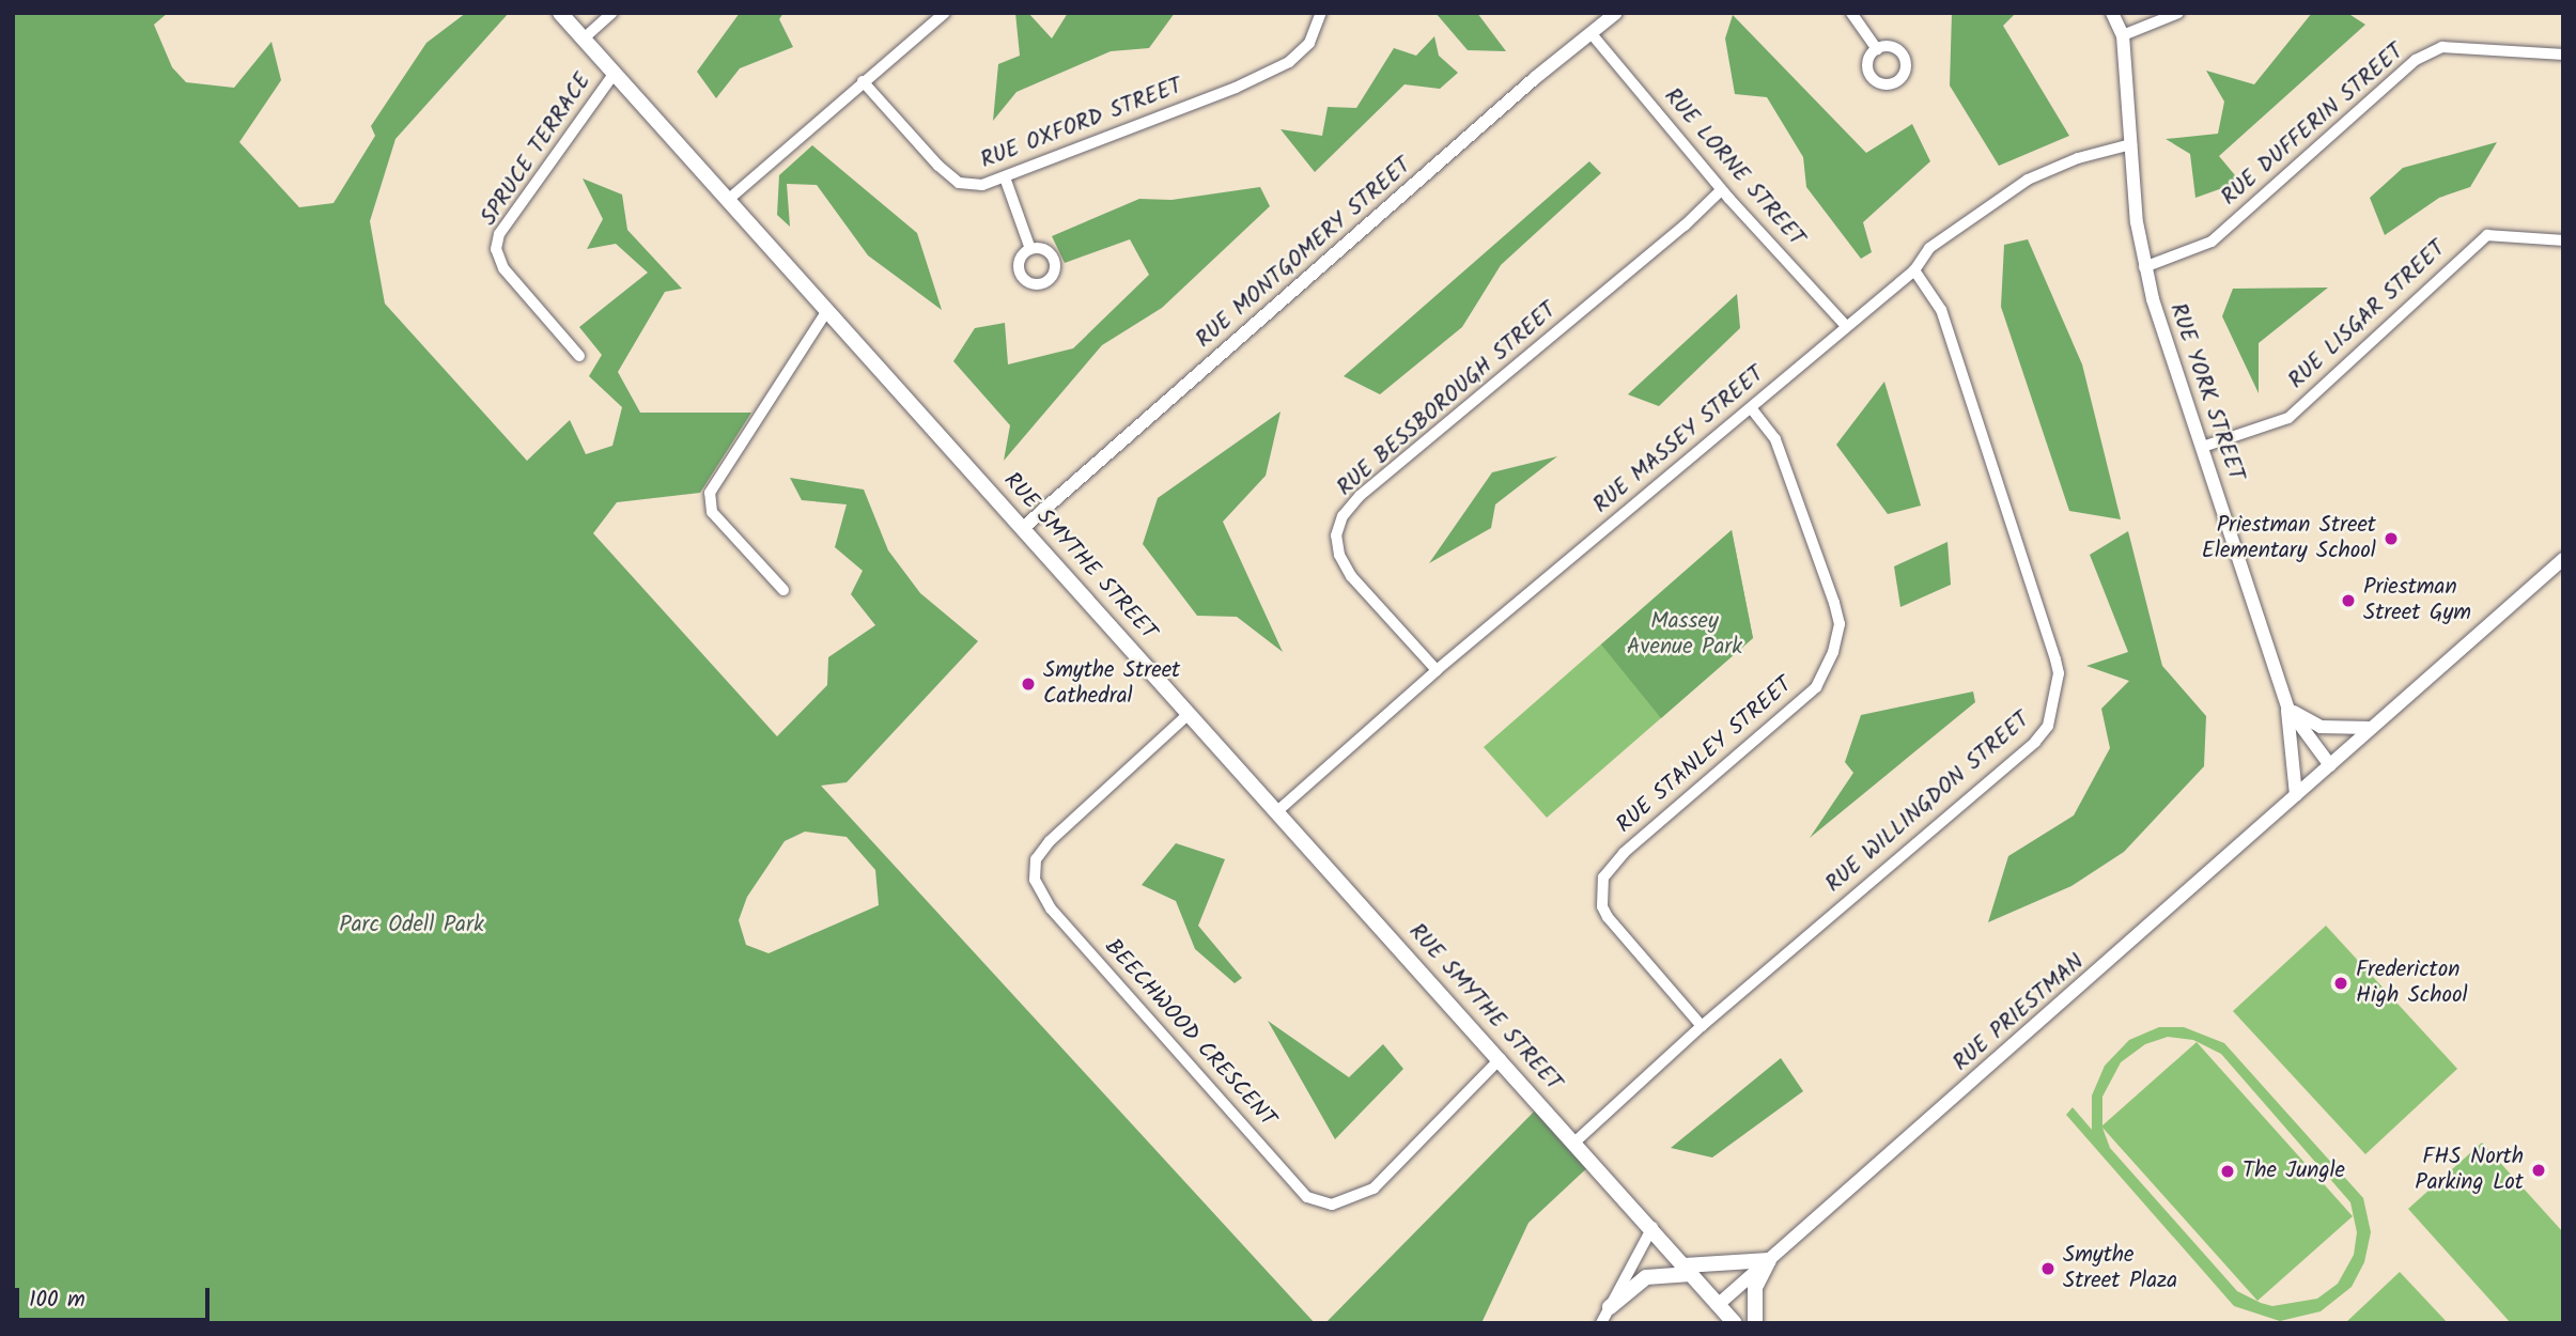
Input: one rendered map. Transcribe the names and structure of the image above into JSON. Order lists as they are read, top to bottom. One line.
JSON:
{"streets":{"main road":["RUE SMYTHE STREET"],"street":["RUE OXFORD STREET","RUE DUFFERIN STREET","SPRUCE TERRACE","RUE LORNE STREET","RUE MONTGOMERY STREET","RUE LISGAR STREET","RUE YORK STREET","RUE BESSBOROUGH STREET","RUE MASSEY STREET","RUE STANLEY STREET","RUE WILLINGDON STREET","RUE PRIESTMAN","BEECHWOOD CRESCENT"]},"crossings":[["RUE DUFFERIN STREET","RUE YORK STREET"],["SPRUCE TERRACE","RUE SMYTHE STREET"],["RUE LORNE STREET","RUE MONTGOMERY STREET"],["RUE LORNE STREET","RUE BESSBOROUGH STREET"],["RUE LORNE STREET","RUE MASSEY STREET"],["RUE MONTGOMERY STREET","RUE SMYTHE STREET"],["RUE LISGAR STREET","RUE YORK STREET"],["RUE YORK STREET","RUE MASSEY STREET"],["RUE YORK STREET","RUE PRIESTMAN"],["RUE BESSBOROUGH STREET","RUE MASSEY STREET"],["RUE MASSEY STREET","RUE SMYTHE STREET"],["RUE MASSEY STREET","RUE STANLEY STREET"],["RUE MASSEY STREET","RUE WILLINGDON STREET"],["RUE SMYTHE STREET","RUE WILLINGDON STREET"],["RUE SMYTHE STREET","RUE PRIESTMAN"],["RUE SMYTHE STREET","BEECHWOOD CRESCENT"],["RUE STANLEY STREET","RUE WILLINGDON STREET"]],"parks":["Massey Avenue Park","Parc Odell Park"],"places":["Priestman Street Elementary School","Priestman Street Gym","Smythe Street Cathedral","Fredericton High School","FHS North Parking Lot","The Jungle","Smythe Street Plaza"],"scale_bar":"100 m"}
